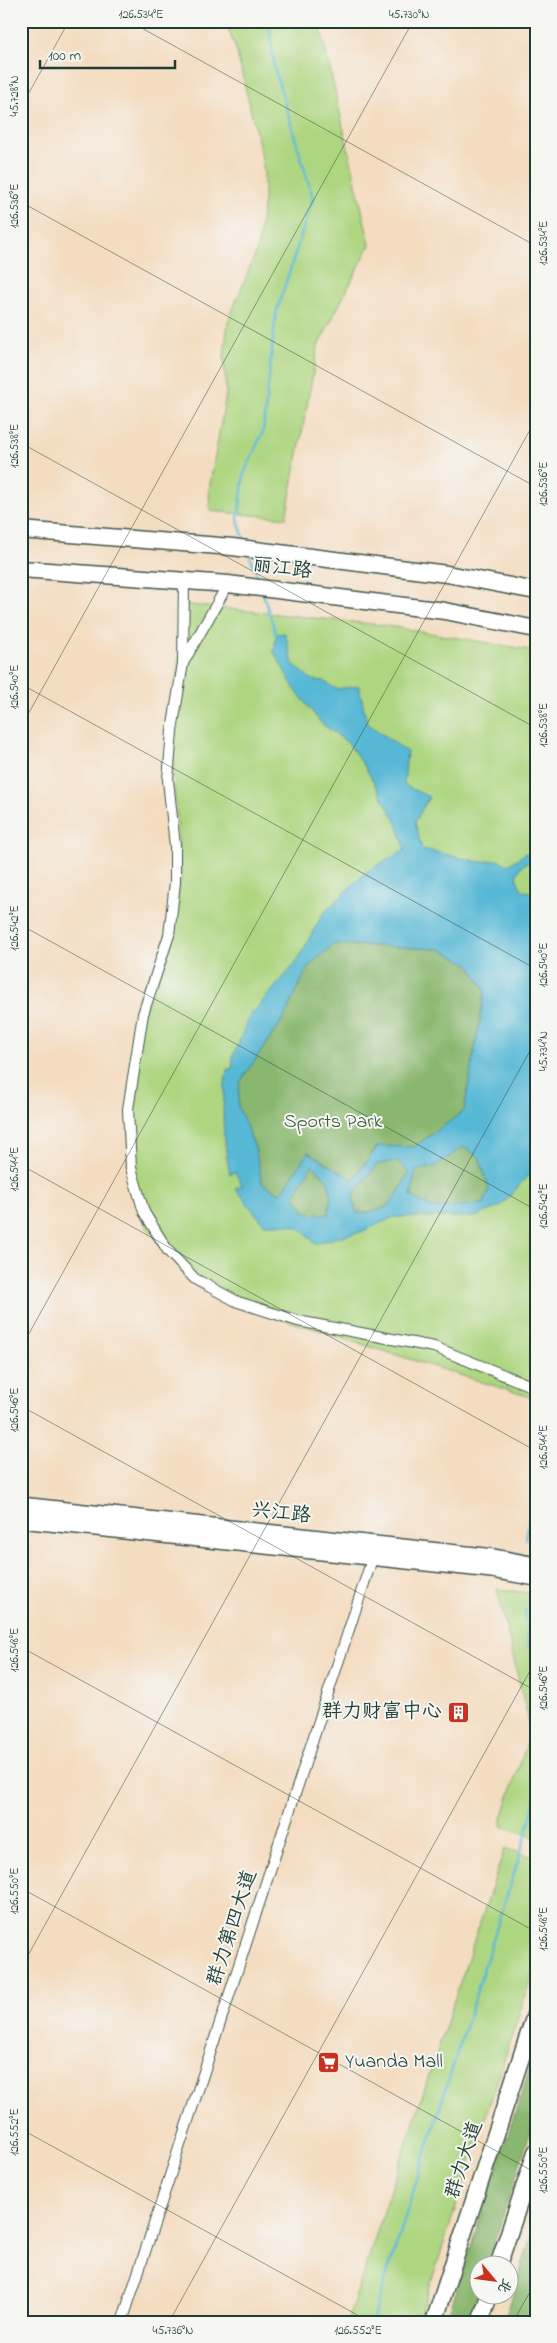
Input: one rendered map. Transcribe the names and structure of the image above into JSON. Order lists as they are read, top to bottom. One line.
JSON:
{"streets":{"main road":["丽江路","兴江路","群力大道"],"street":["群力第四大道"]},"crossings":[["兴江路","群力第四大道"]],"parks":["Sports Park"],"places":{"building":["群力财富中心"],"supermarket":["Yuanda Mall"]},"scale_bar":"100 m","north":"bottom right","coordinates":["126.534°E","45.730°N","45.728°N","126.536°E","126.538°E","126.540°E","126.542°E","45.734°N","126.544°E","126.546°E","126.548°E","126.550°E","126.552°E","45.736°N"]}
